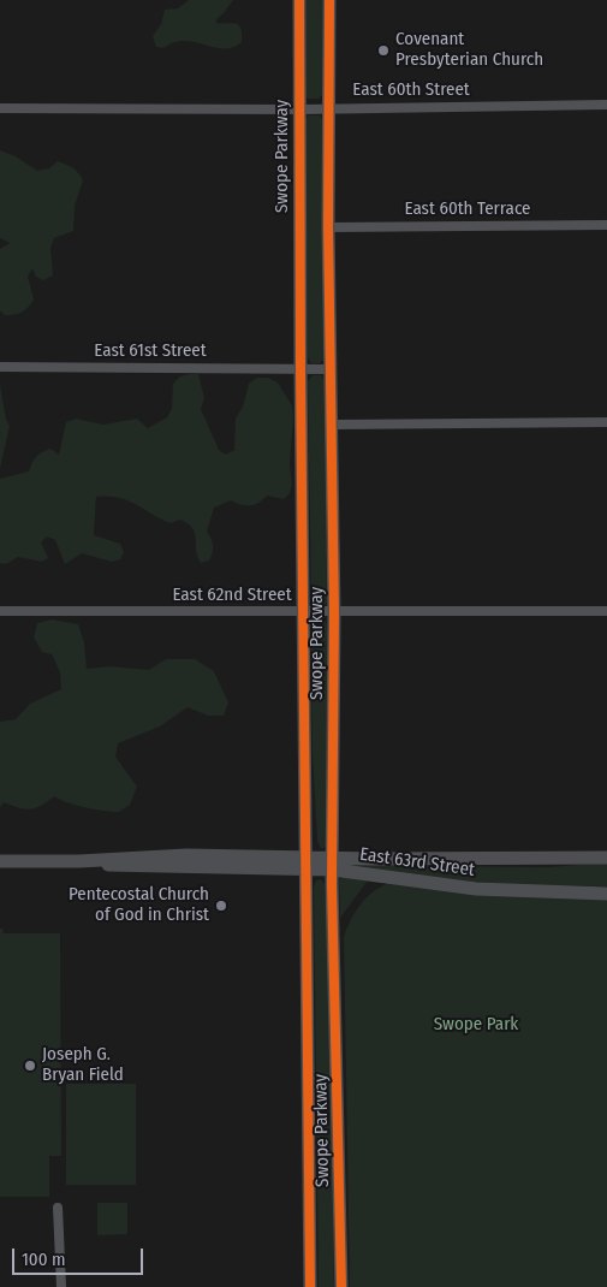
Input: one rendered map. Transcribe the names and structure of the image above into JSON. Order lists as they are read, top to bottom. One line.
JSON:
{"streets":{"main road":["Swope Parkway","East 63rd Street"],"street":["East 60th Street","East 60th Terrace","East 61st Street","East 62nd Street"]},"crossings":[["East 60th Street","Swope Parkway"],["Swope Parkway","East 60th Terrace"],["Swope Parkway","East 61st Street"],["Swope Parkway","East 62nd Street"],["Swope Parkway","East 63rd Street"]],"parks":["Swope Park"],"places":["Covenant Presbyterian Church","Pentecostal Church of God in Christ","Joseph G. Bryan Field"],"scale_bar":"100 m"}
